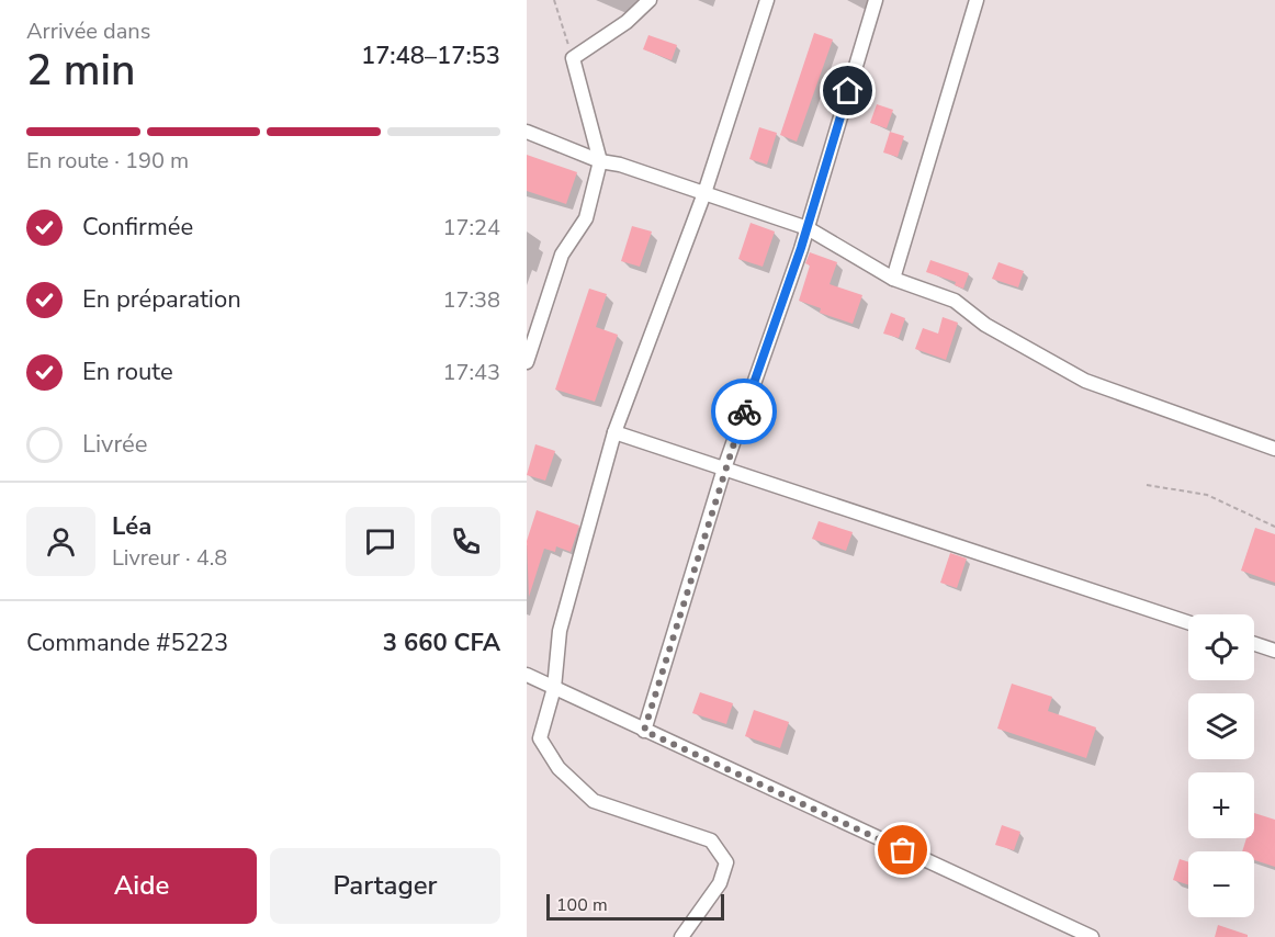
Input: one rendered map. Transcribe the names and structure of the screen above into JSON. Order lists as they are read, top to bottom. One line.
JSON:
{"scale_bar":"100 m","page":{"heading":["2 min","Arrivée dans","17:48–17:53"],"panel":["Léa","Livreur · 4.8","Commande #5223","3 660 CFA"],"bar":"En route · 190 m","list":[["Confirmée","17:24"],["En préparation","17:38"],["En route","17:43"],"Livrée"],"map_buttons":["+","−"],"buttons":["Aide","Partager"],"scale":"100 m"}}
